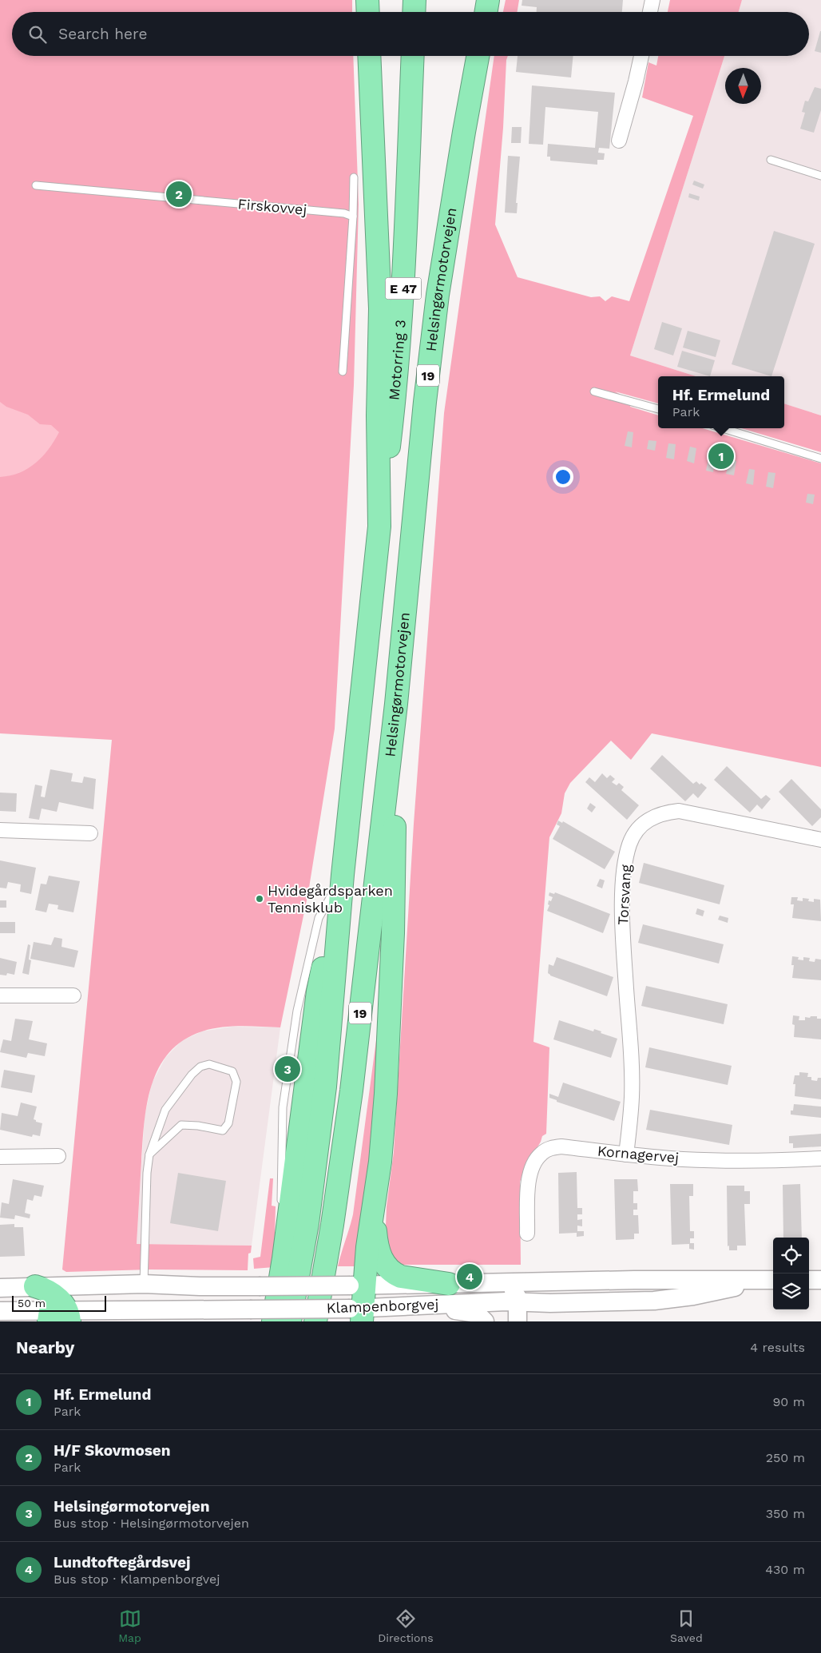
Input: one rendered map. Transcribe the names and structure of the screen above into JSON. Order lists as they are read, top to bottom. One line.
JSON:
{"streets":{"highway":["Helsingørmotorvejen","E 47","Motorring 3","19"],"street":["Torsvang","Kornagervej","Klampenborgvej"],"lane":["Firskovvej"]},"crossings":[["Motorring 3","19"],["19","Klampenborgvej"],["Torsvang","Kornagervej"]],"places":["Hvidegårdsparken Tennisklub"],"scale_bar":"50 m","north":"bottom","page":{"search":"Search here","pins":["2","1","3","4"],"popup":["Hf. Ermelund","Park"],"scale":"50 m","heading":["Nearby","4 results"],"list":[{"mark":"1","name":"Hf. Ermelund","note":"Park","value":"90 m"},{"mark":"2","name":"H/F Skovmosen","note":"Park","value":"250 m"},{"mark":"3","name":"Helsingørmotorvejen","note":"Bus stop · Helsingørmotorvejen","value":"350 m"},{"mark":"4","name":"Lundtoftegårdsvej","note":"Bus stop · Klampenborgvej","value":"430 m"}],"nav":["Map","Directions","Saved"]}}
